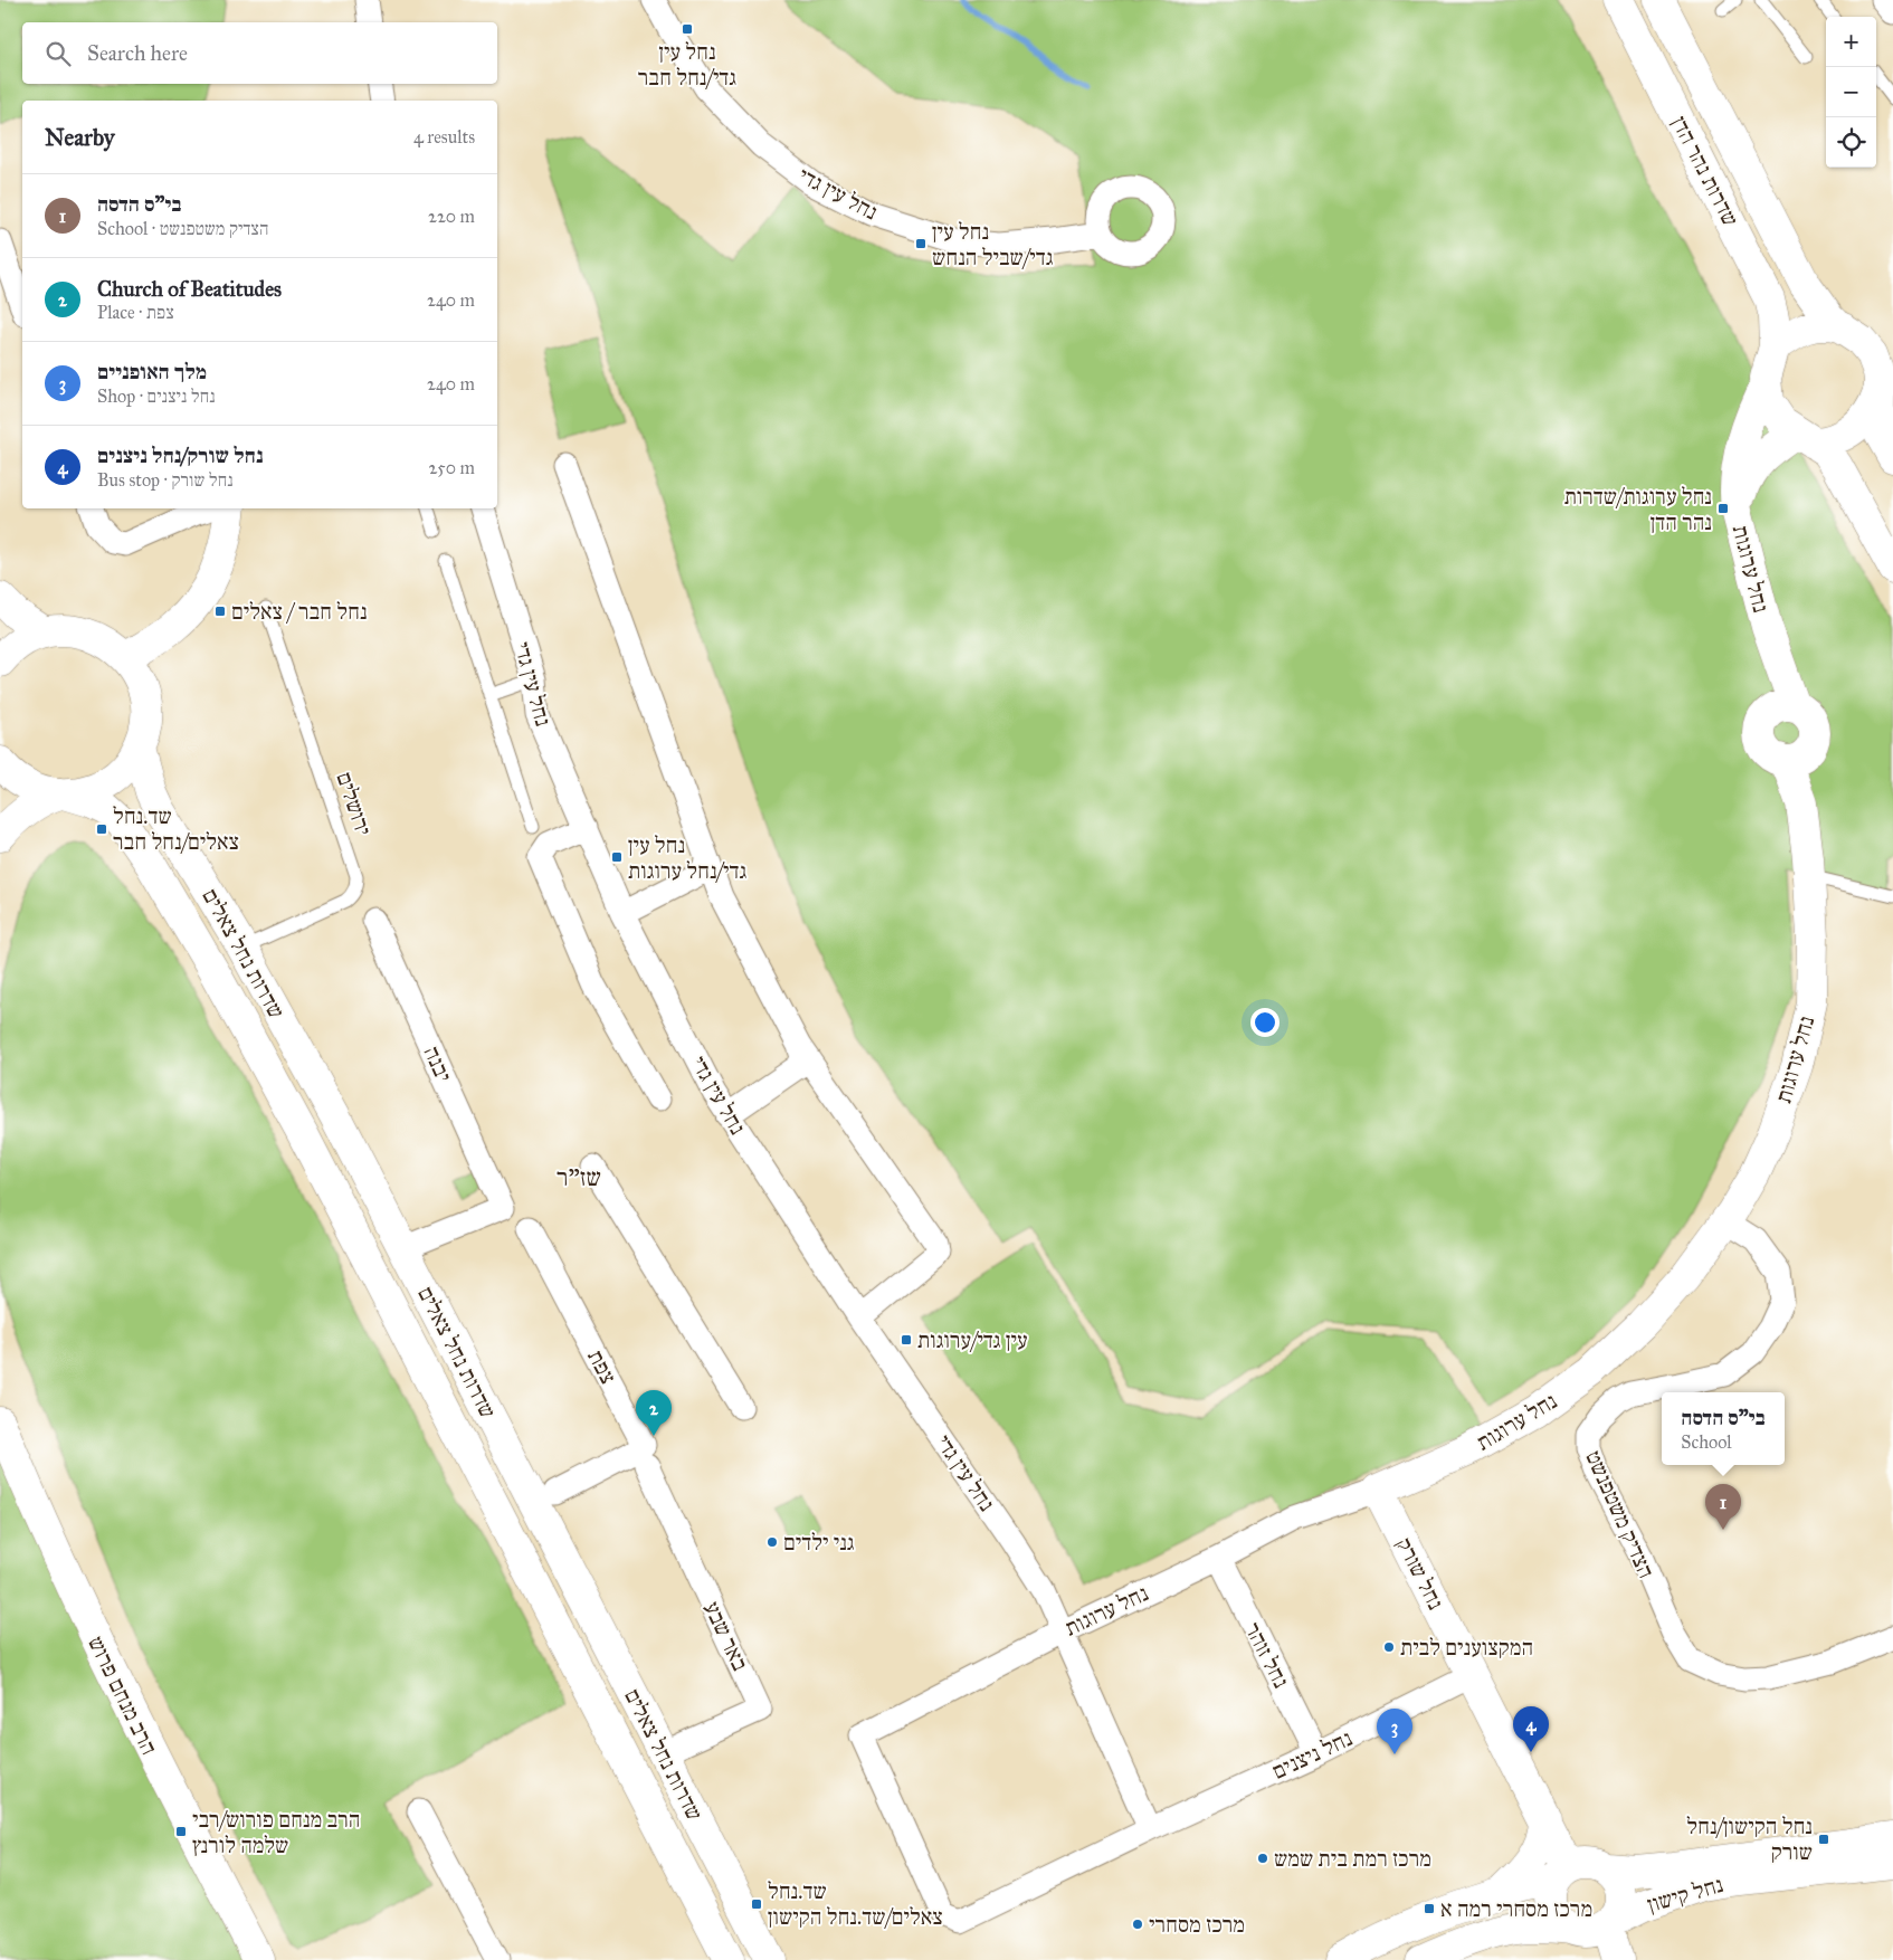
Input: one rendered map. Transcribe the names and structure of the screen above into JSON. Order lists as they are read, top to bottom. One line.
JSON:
{"streets":{"main road":["שדרות נהר הדן","נחל ערוגות","שדרות נחל צאלים","נחל שורק","הרב מנחם פרוש","נחל קישון"],"street":["נחל עין גדי","יבנה","צפת","הצדיק משטפנשט","באר שבע","נחל זוהר","נחל ניצנים"],"lane":["ירושלים"]},"crossings":[["שדרות נהר הדן","נחל ערוגות"],["נחל עין גדי","נחל ערוגות"],["נחל ערוגות","הצדיק משטפנשט"],["נחל ערוגות","נחל שורק"],["נחל ערוגות","נחל זוהר"],["נחל ערוגות","נחל ניצנים"],["ירושלים","שדרות נחל צאלים"],["שדרות נחל צאלים","יבנה"],["שדרות נחל צאלים","באר שבע"],["נחל שורק","נחל ניצנים"],["נחל שורק","נחל קישון"],["נחל זוהר","נחל ניצנים"]],"districts":["שז\"ר"],"places":{"transit":["נחל עין גדי/נחל חבר","נחל עין גדי/שביל הנחש","נחל ערוגות/שדרות נהר הדן","נחל חבר / צאלים","שד.נחל צאלים/נחל חבר","נחל עין גדי/נחל ערוגות","עין גדי/ערוגות","הרב מנחם פורוש/רבי שלמה לורנץ","נחל הקישון/נחל שורק","שד.נחל צאלים/שד.נחל הקישון","מרכז מסחרי רמה א"],"other":["גני ילדים","המקצוענים לבית","מרכז רמת בית שמש","מרכז מסחרי"]},"page":{"map_buttons":["+","−"],"search":"Search here","heading":["Nearby","4 results"],"list":[{"mark":"1","name":"בי\"ס הדסה","note":"School · הצדיק משטפנשט","value":"220 m"},{"mark":"2","name":"Church of Beatitudes","note":"Place · צפת","value":"240 m"},{"mark":"3","name":"מלך האופניים","note":"Shop · נחל ניצנים","value":"240 m"},{"mark":"4","name":"נחל שורק/נחל ניצנים","note":"Bus stop · נחל שורק","value":"250 m"}],"pins":["2","1","4","3"],"popup":["בי\"ס הדסה","School"]}}
